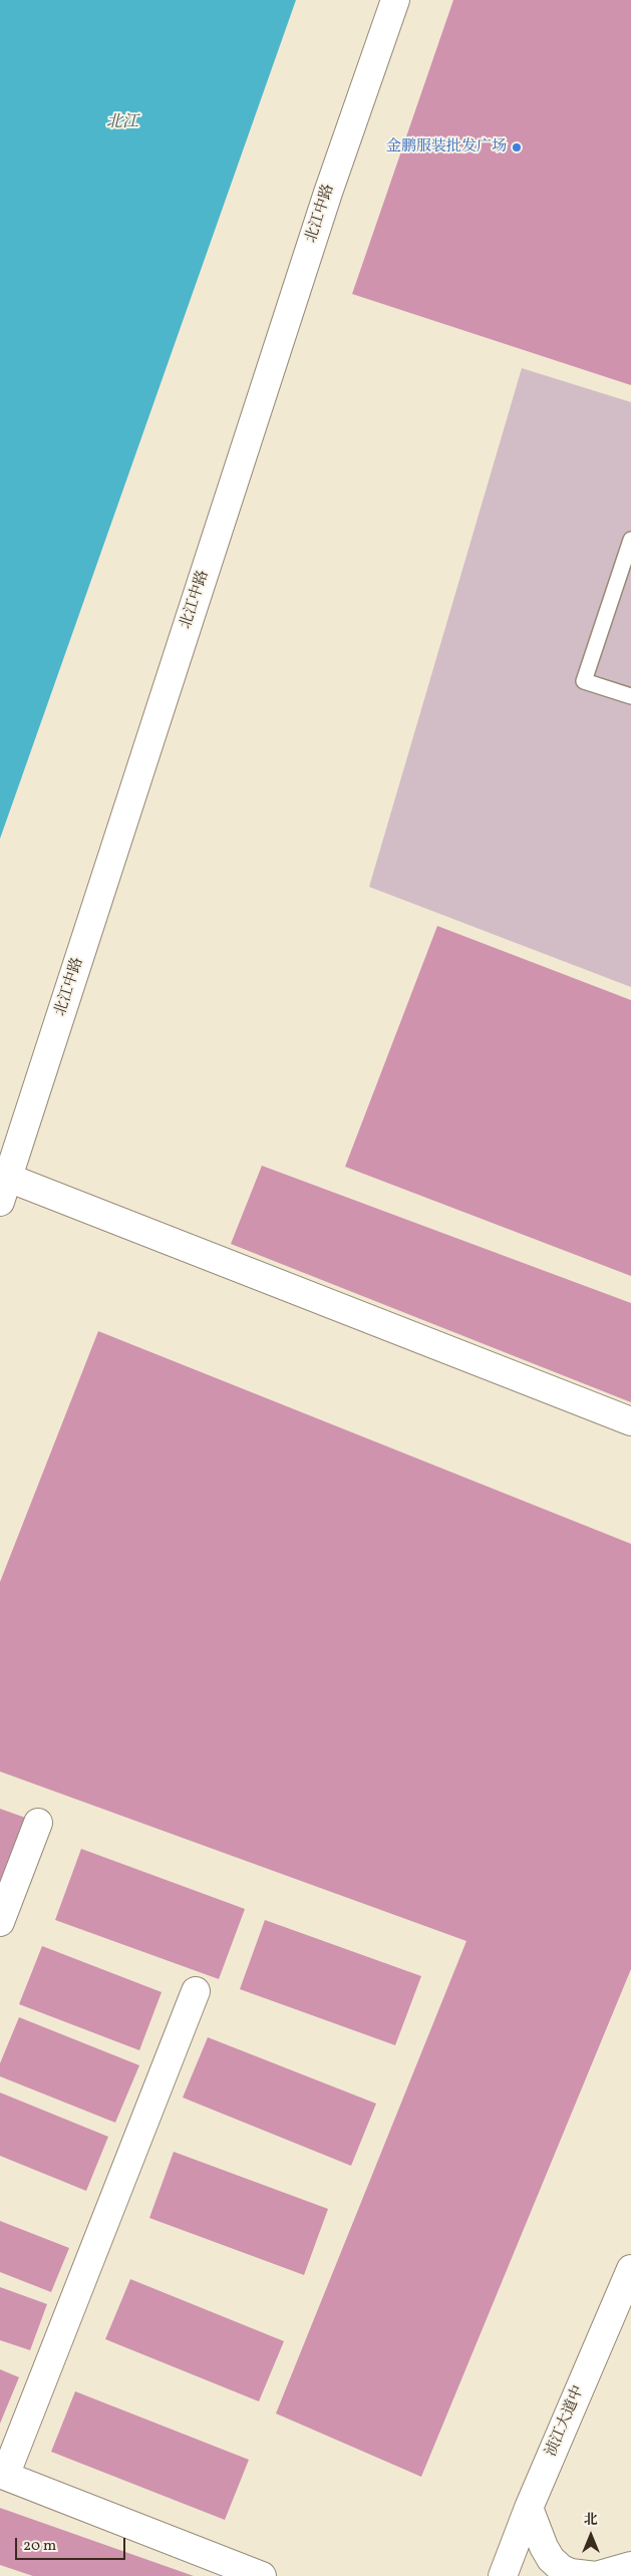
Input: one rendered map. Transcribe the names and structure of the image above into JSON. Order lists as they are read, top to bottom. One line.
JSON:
{"streets":{"street":["北江中路","浈江大道中"]},"water":["北江"],"places":["金鹏服装批发广场"],"scale_bar":"20 m","north":"top"}
